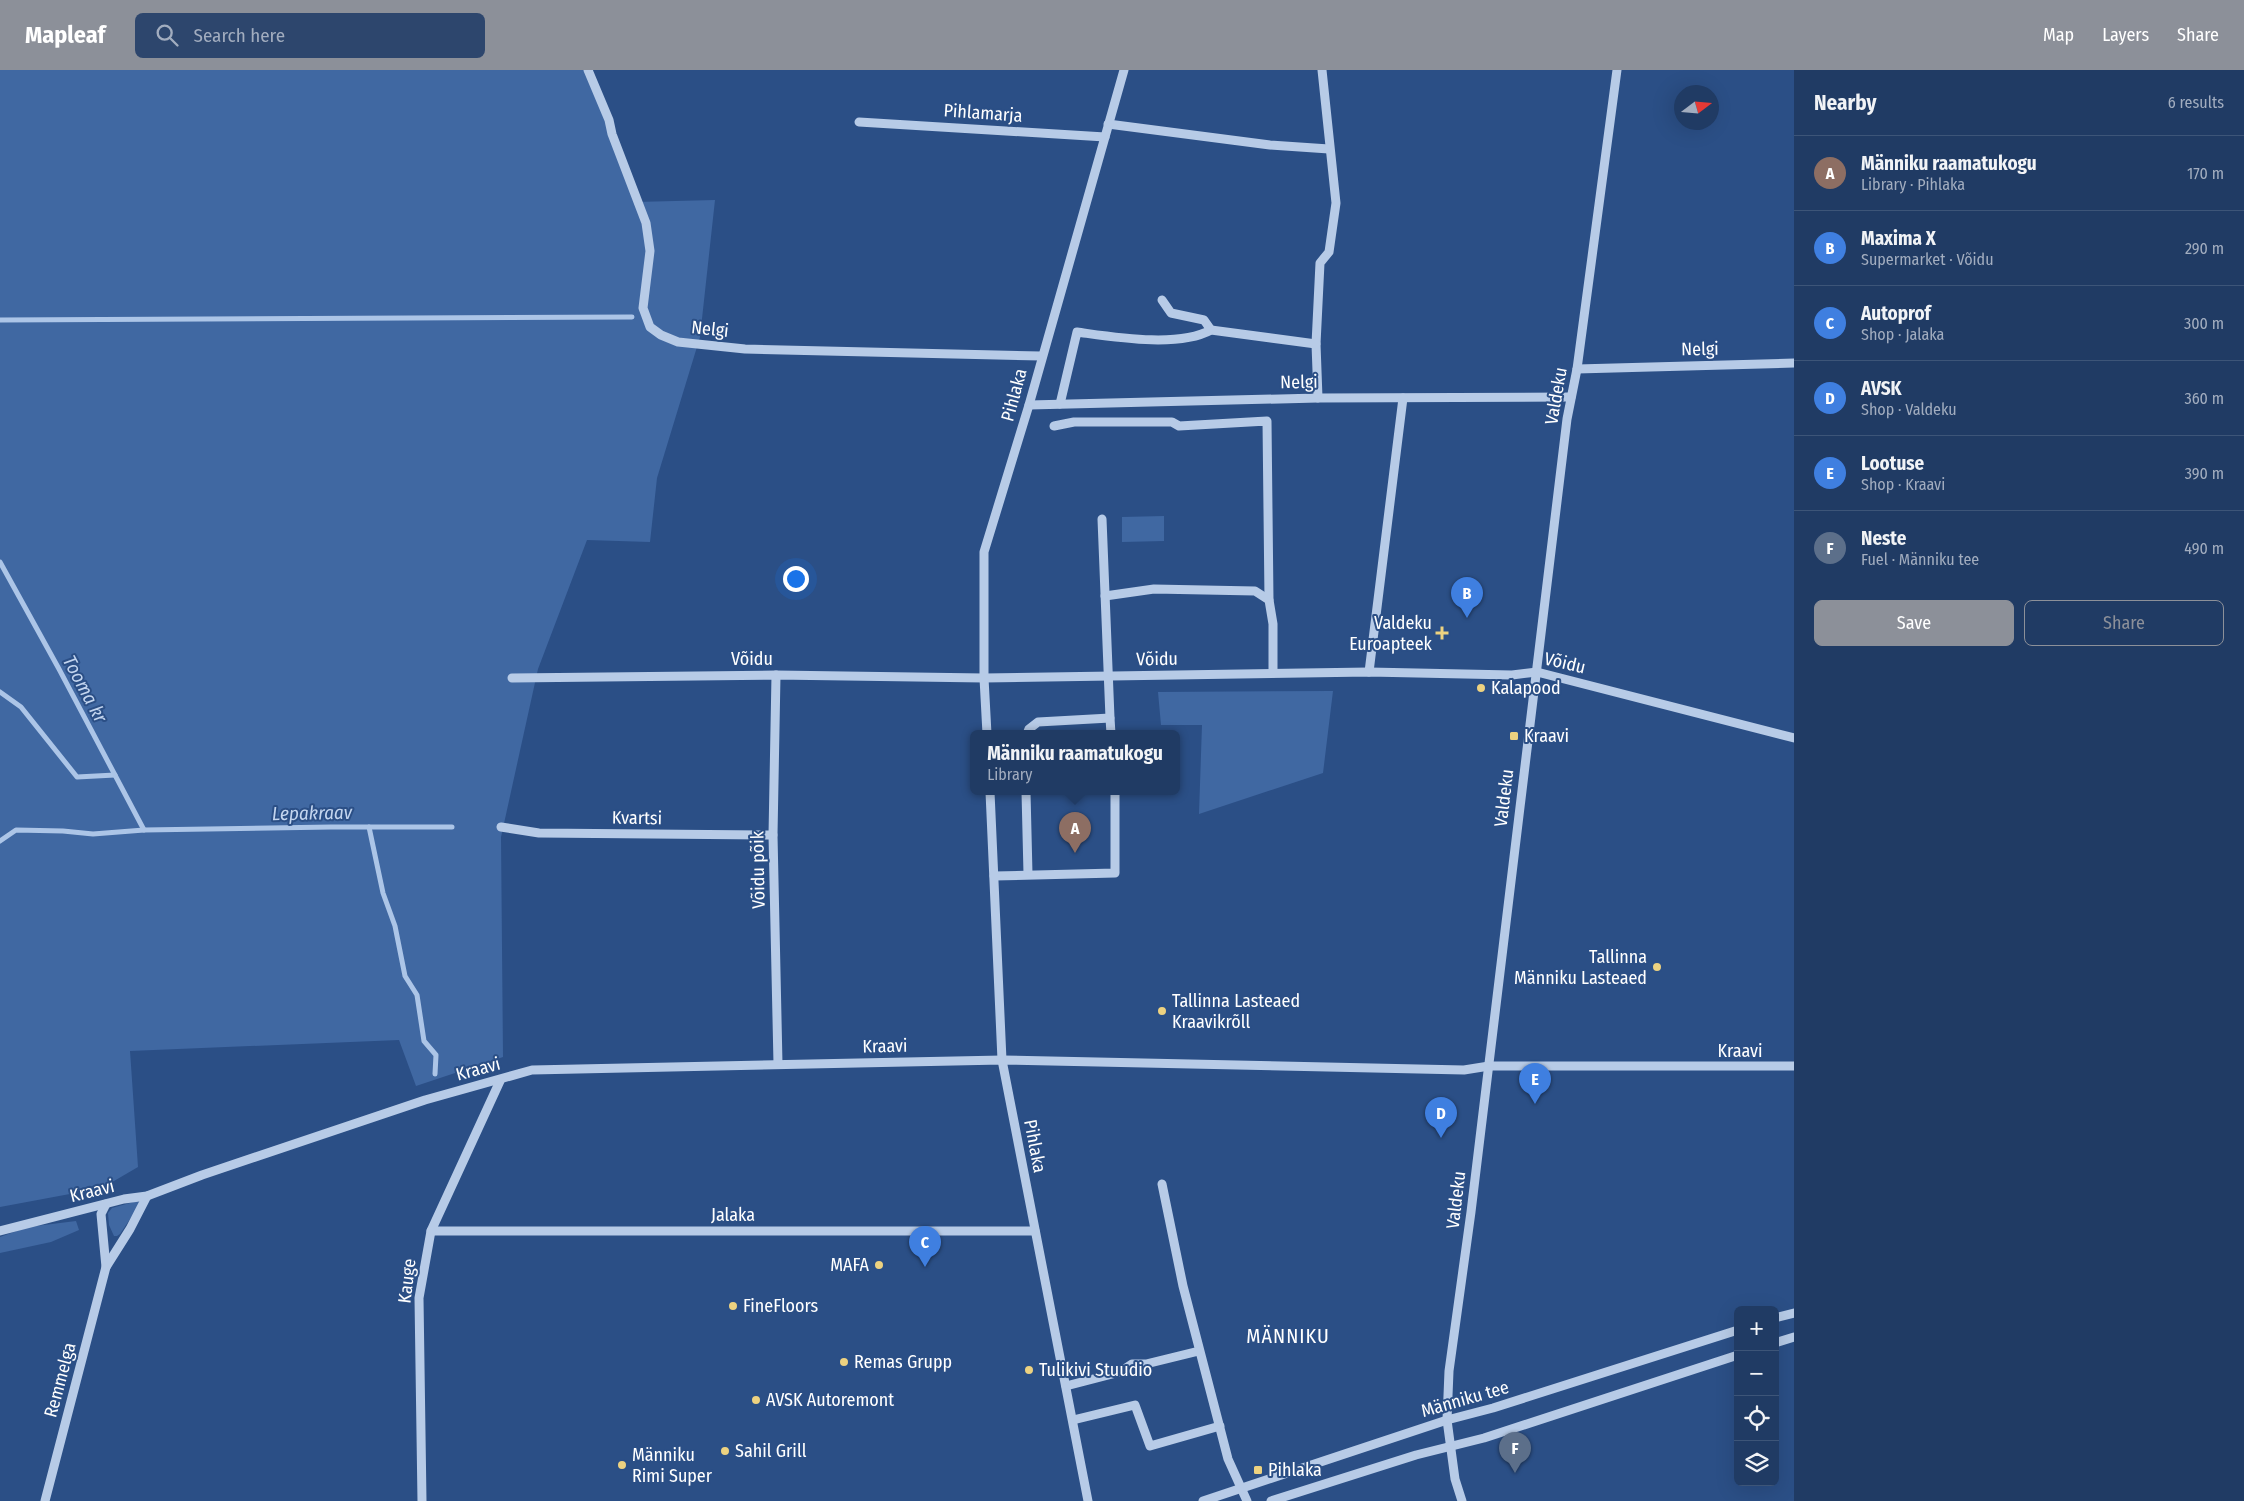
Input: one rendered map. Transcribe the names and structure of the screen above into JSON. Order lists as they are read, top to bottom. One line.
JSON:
{"streets":{"street":["Pihlamarja","Nelgi","Pihlaka","Valdeku","Võidu","Kvartsi","Võidu põik","Kraavi","Jalaka","Kauge","Remmelga","Männiku tee"]},"crossings":[["Pihlamarja","Pihlaka"],["Nelgi","Pihlaka"],["Nelgi","Valdeku"],["Pihlaka","Võidu"],["Pihlaka","Kraavi"],["Pihlaka","Jalaka"],["Valdeku","Võidu"],["Valdeku","Kraavi"],["Valdeku","Männiku tee"],["Võidu","Võidu põik"],["Kvartsi","Võidu põik"],["Võidu põik","Kraavi"],["Kraavi","Kauge"],["Kraavi","Remmelga"],["Jalaka","Kauge"]],"districts":["MÄNNIKU"],"water":["Tooma kr","Lepakraav"],"places":{"health":["Valdeku Euroapteek"],"other":["Kalapood","Tallinna Männiku Lasteaed","Tallinna Lasteaed Kraavikrõll","MAFA","FineFloors","Remas Grupp","Tulikivi Stuudio","AVSK Autoremont","Sahil Grill","Männiku Rimi Super"],"transit":["Kraavi","Pihlaka"]},"north":"right","page":{"header":"Mapleaf","search":"Search here","nav":["Map","Layers","Share"],"heading":["Nearby","6 results"],"list":[{"mark":"A","name":"Männiku raamatukogu","note":"Library · Pihlaka","value":"170 m"},{"mark":"B","name":"Maxima X","note":"Supermarket · Võidu","value":"290 m"},{"mark":"C","name":"Autoprof","note":"Shop · Jalaka","value":"300 m"},{"mark":"D","name":"AVSK","note":"Shop · Valdeku","value":"360 m"},{"mark":"E","name":"Lootuse","note":"Shop · Kraavi","value":"390 m"},{"mark":"F","name":"Neste","note":"Fuel · Männiku tee","value":"490 m"}],"pins":["B","A","E","D","C","F"],"buttons":["Save","Share"],"popup":["Männiku raamatukogu","Library"],"map_buttons":["+","−"]}}
